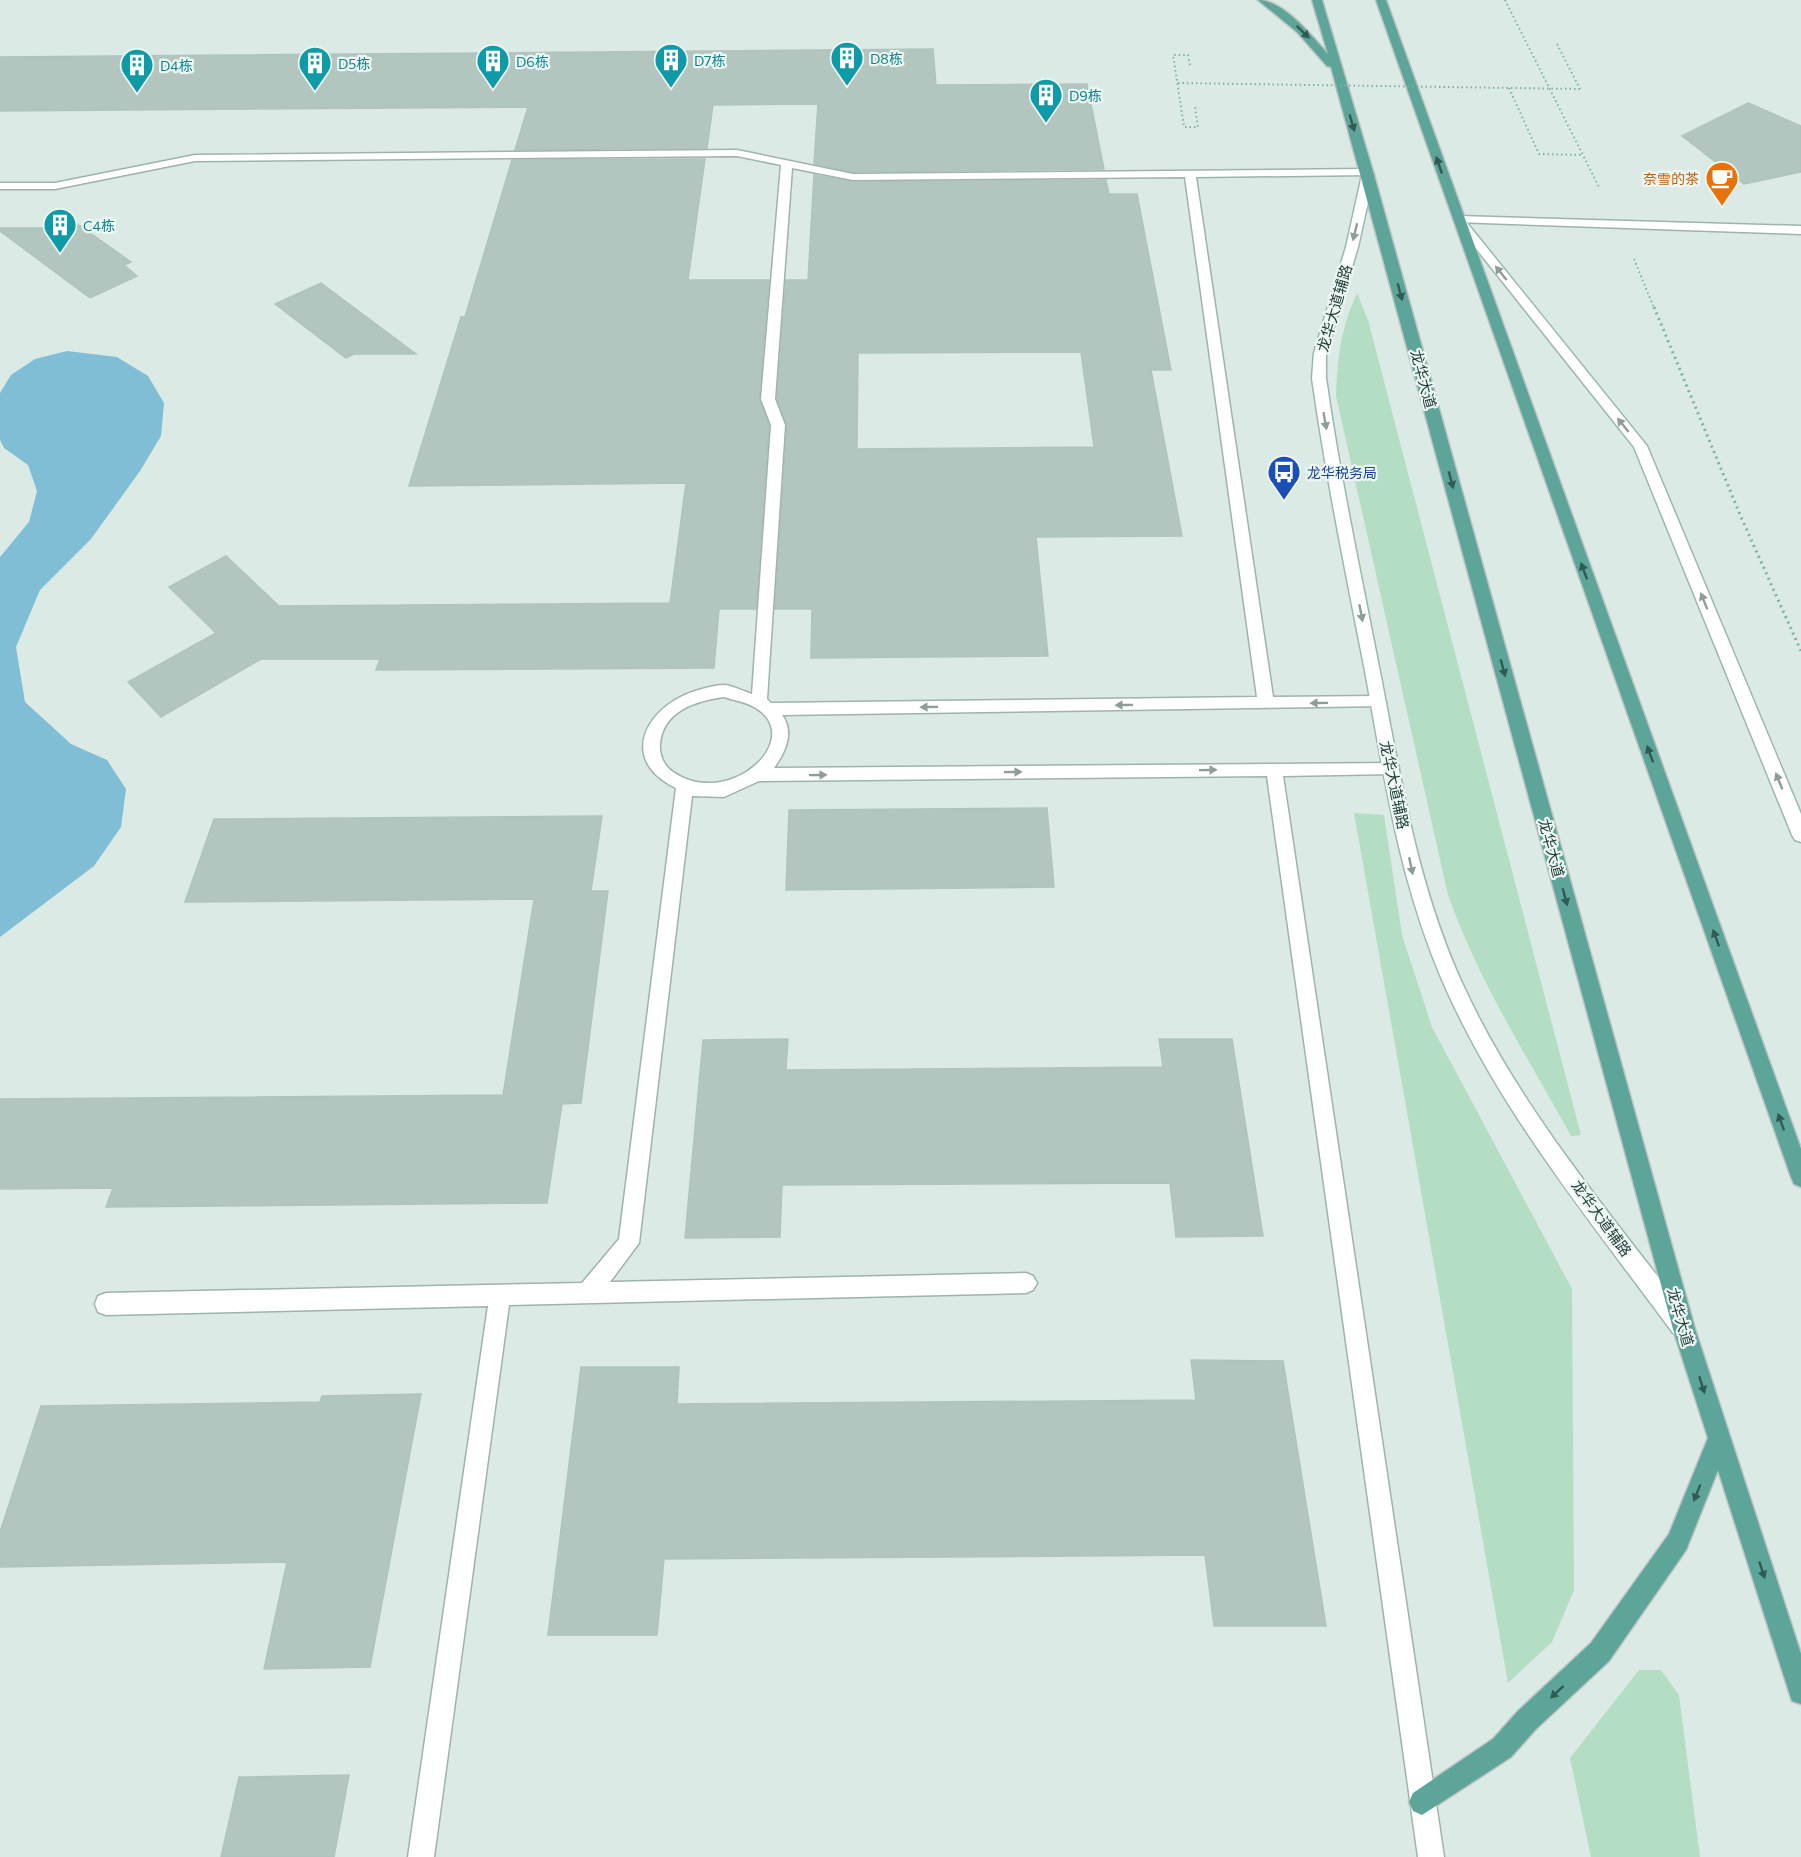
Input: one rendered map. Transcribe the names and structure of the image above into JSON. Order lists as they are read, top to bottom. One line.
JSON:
{"streets":{"main road":["龙华大道"],"street":["龙华大道辅路"]},"crossings":[["龙华大道辅路","龙华大道"]],"places":{"building":["D8栋","D7栋","D6栋","D5栋","D4栋","D9栋","C4栋"],"cafe":["奈雪的茶"],"bus stop":["龙华税务局"]}}
